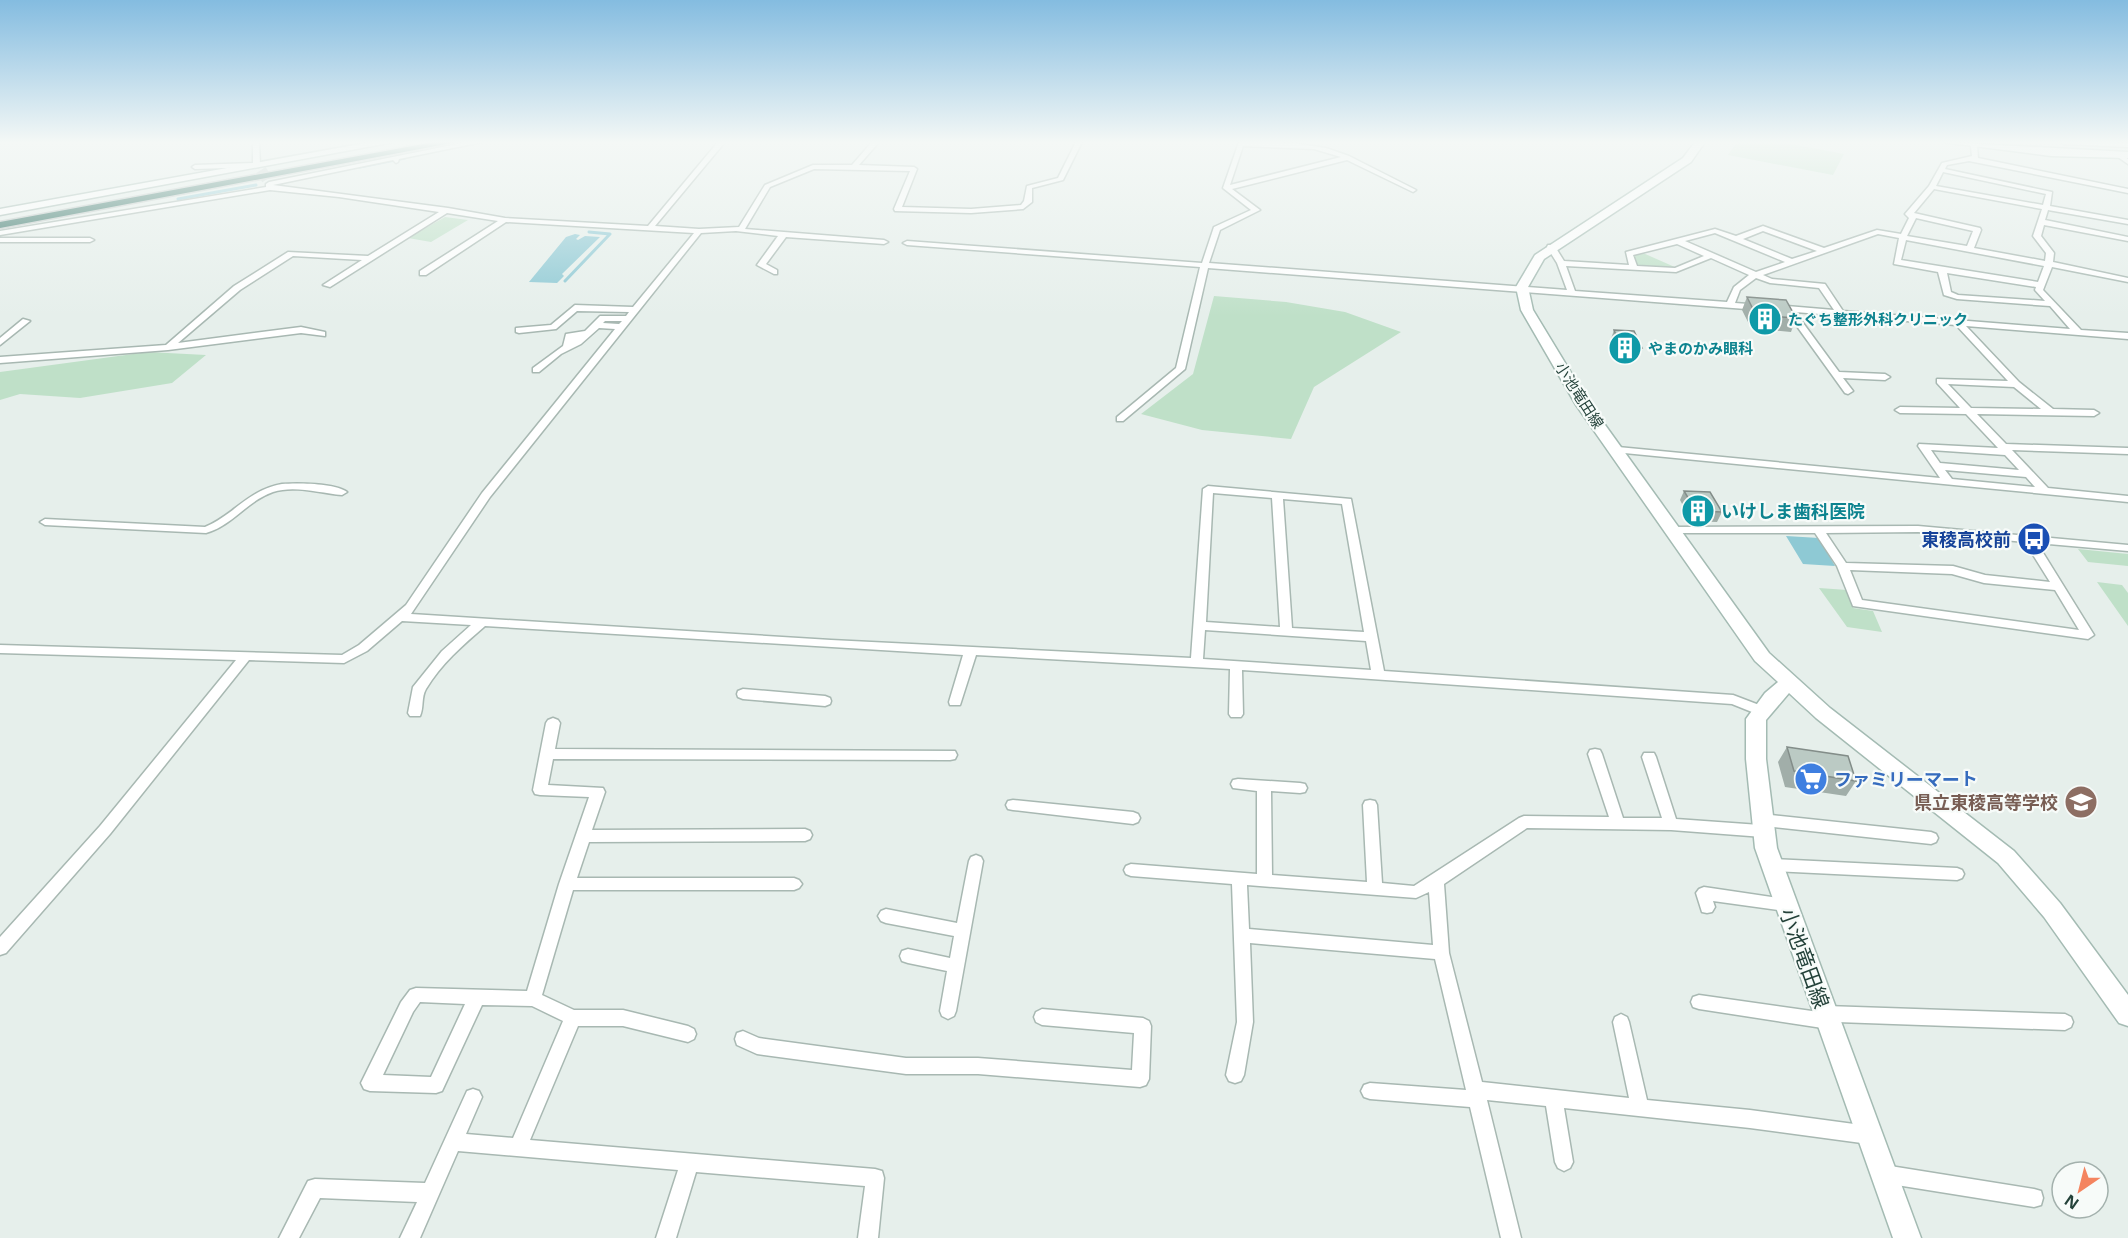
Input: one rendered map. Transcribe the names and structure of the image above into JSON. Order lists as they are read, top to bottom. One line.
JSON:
{"streets":{"main road":["小池竜田線"]},"places":{"building":["たぐち整形外科クリニック","やまのかみ眼科","いけしま歯科医院"],"bus stop":["東稜高校前"],"supermarket":["ファミリーマート"],"school or university":["県立東稜高等学校"]},"north":"bottom left"}
